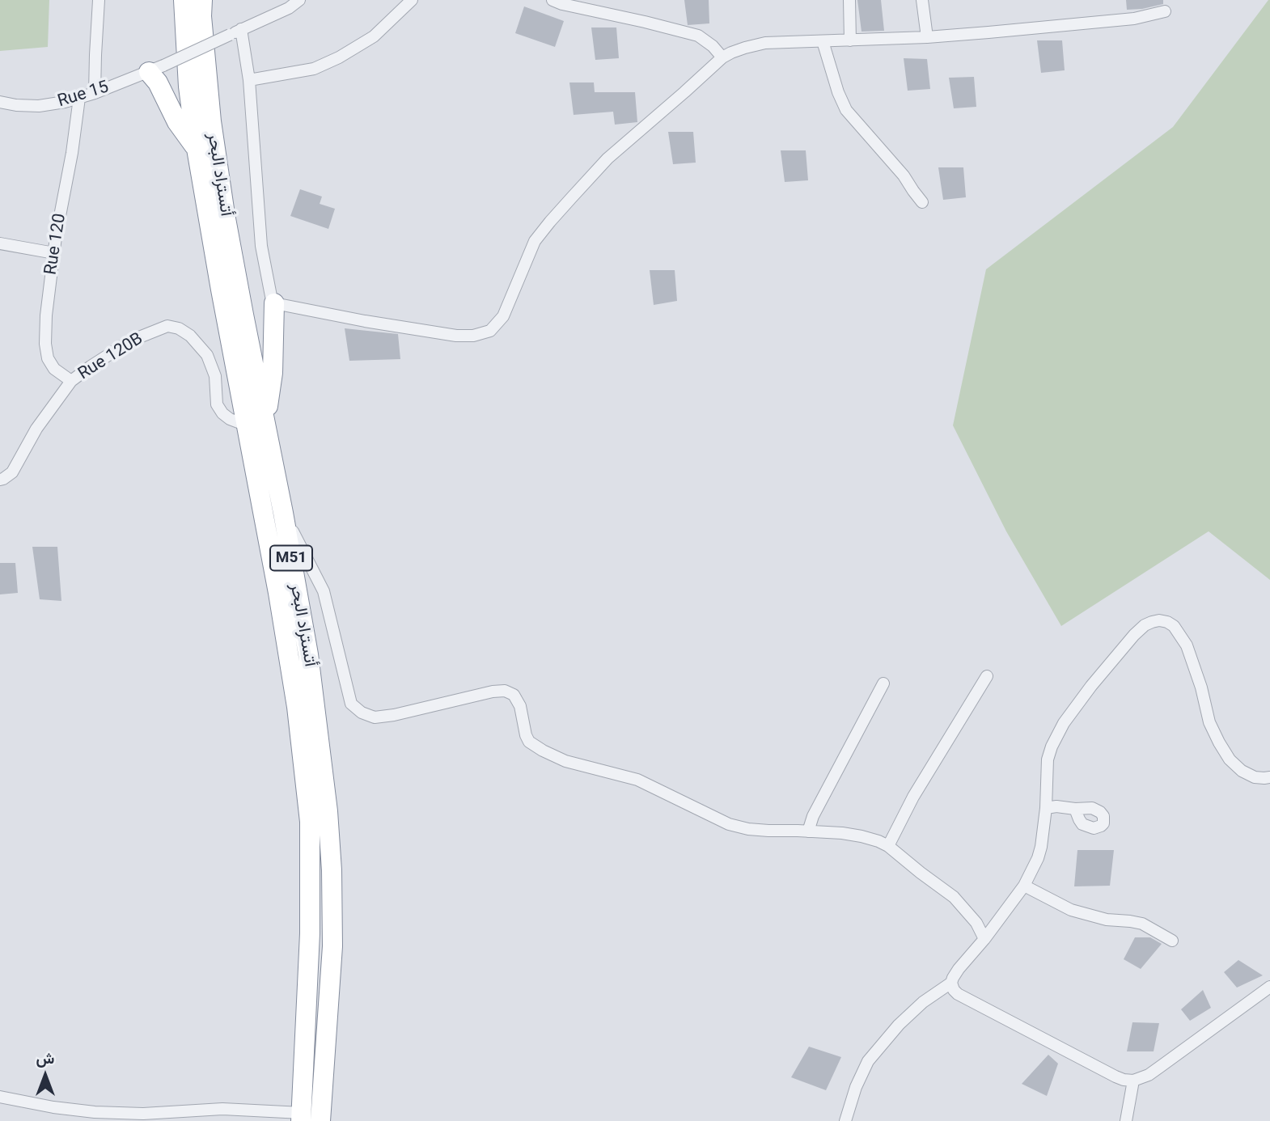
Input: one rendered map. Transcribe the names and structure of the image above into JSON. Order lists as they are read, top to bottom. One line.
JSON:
{"streets":{"highway":["أتستراد البحر","M51"],"street":["Rue 15","Rue 120","Rue 120B"]},"crossings":[["Rue 15","Rue 120"],["أتستراد البحر","Rue 120B"],["Rue 120","Rue 120B"]],"north":"top"}
